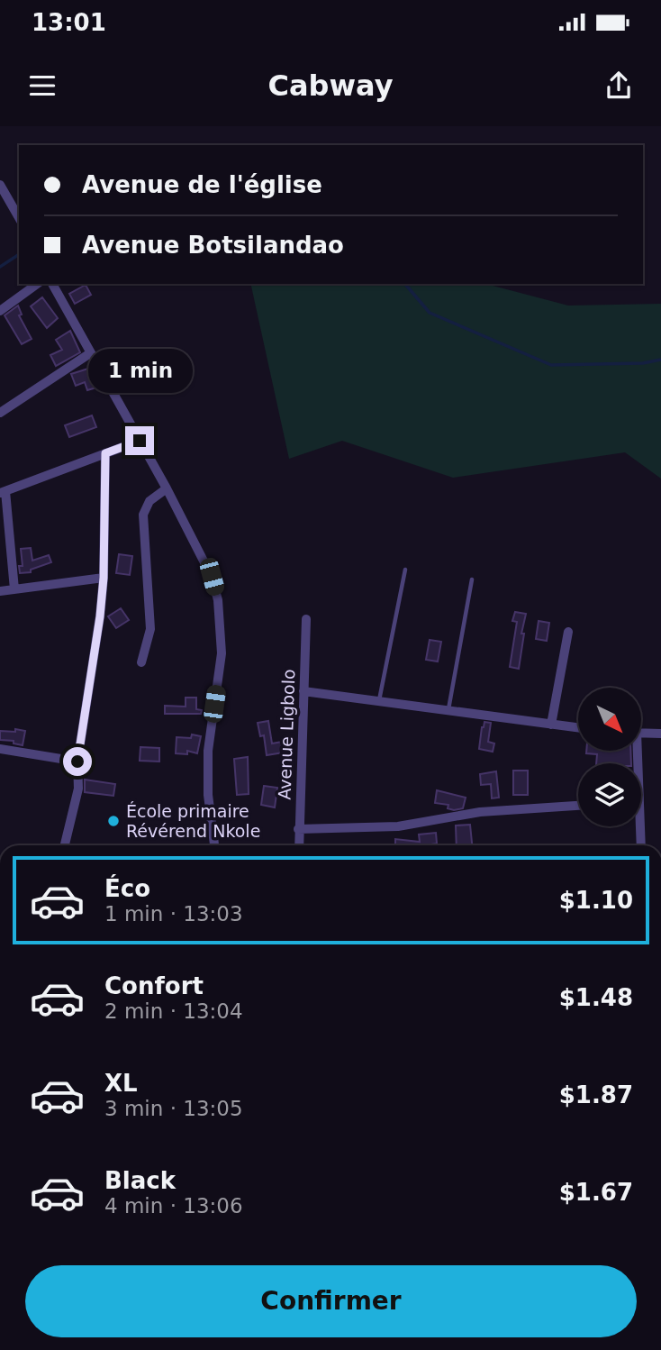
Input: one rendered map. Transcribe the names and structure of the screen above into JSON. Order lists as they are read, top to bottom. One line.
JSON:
{"streets":{"street":["Avenue Ligbolo"]},"places":["École primaire Révérend Nkole"],"north":"bottom right","page":{"status":"13:01","header":"Cabway","banner":["Avenue de l'église","Avenue Botsilandao"],"bubble":"1 min","list":[{"name":"Éco","note":"1 min · 13:03","value":"$1.10"},{"name":"Confort","note":"2 min · 13:04","value":"$1.48"},{"name":"XL","note":"3 min · 13:05","value":"$1.87"},{"name":"Black","note":"4 min · 13:06","value":"$1.67"}],"buttons":"Confirmer"}}
